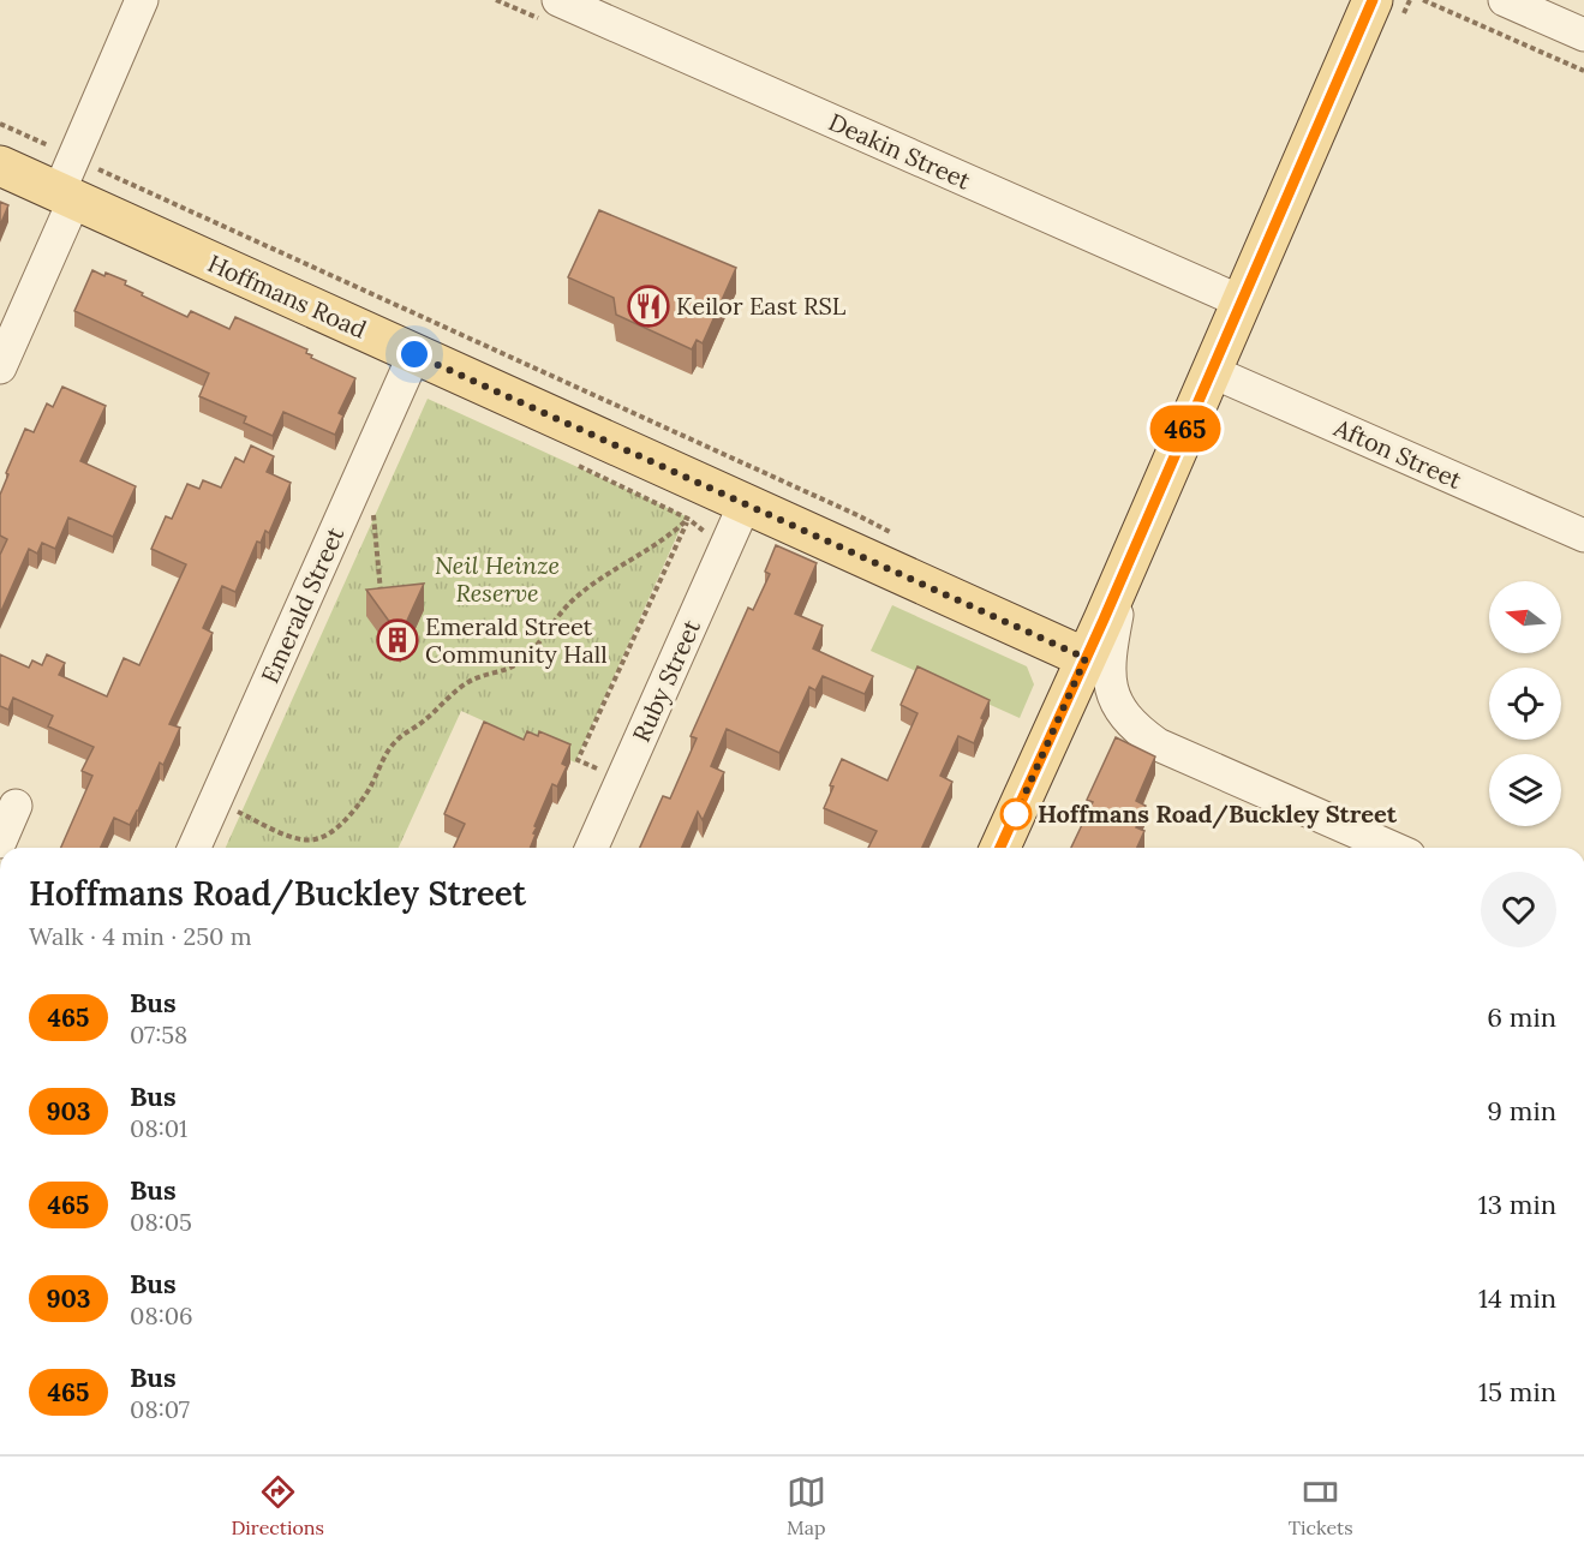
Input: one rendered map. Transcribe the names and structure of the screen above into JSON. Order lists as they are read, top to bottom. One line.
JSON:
{"streets":{"main road":["Hoffmans Road"],"street":["Deakin Street","Afton Street","Emerald Street","Ruby Street"]},"crossings":[["Hoffmans Road","Emerald Street"],["Hoffmans Road","Ruby Street"]],"parks":["Neil Heinze Reserve"],"places":{"restaurant":["Keilor East RSL"],"building":["Emerald Street Community Hall"],"other":["Hoffmans Road/Buckley Street"]},"lines":["bus line 465"],"north":"left","page":{"on_map":"465","heading":["Hoffmans Road/Buckley Street","Walk · 4 min · 250 m"],"list":[{"mark":"465","name":"Bus","note":"07:58","value":"6 min"},{"mark":"903","name":"Bus","note":"08:01","value":"9 min"},{"mark":"465","name":"Bus","note":"08:05","value":"13 min"},{"mark":"903","name":"Bus","note":"08:06","value":"14 min"},{"mark":"465","name":"Bus","note":"08:07","value":"15 min"}],"tabs":["Directions","Map","Tickets"]}}
